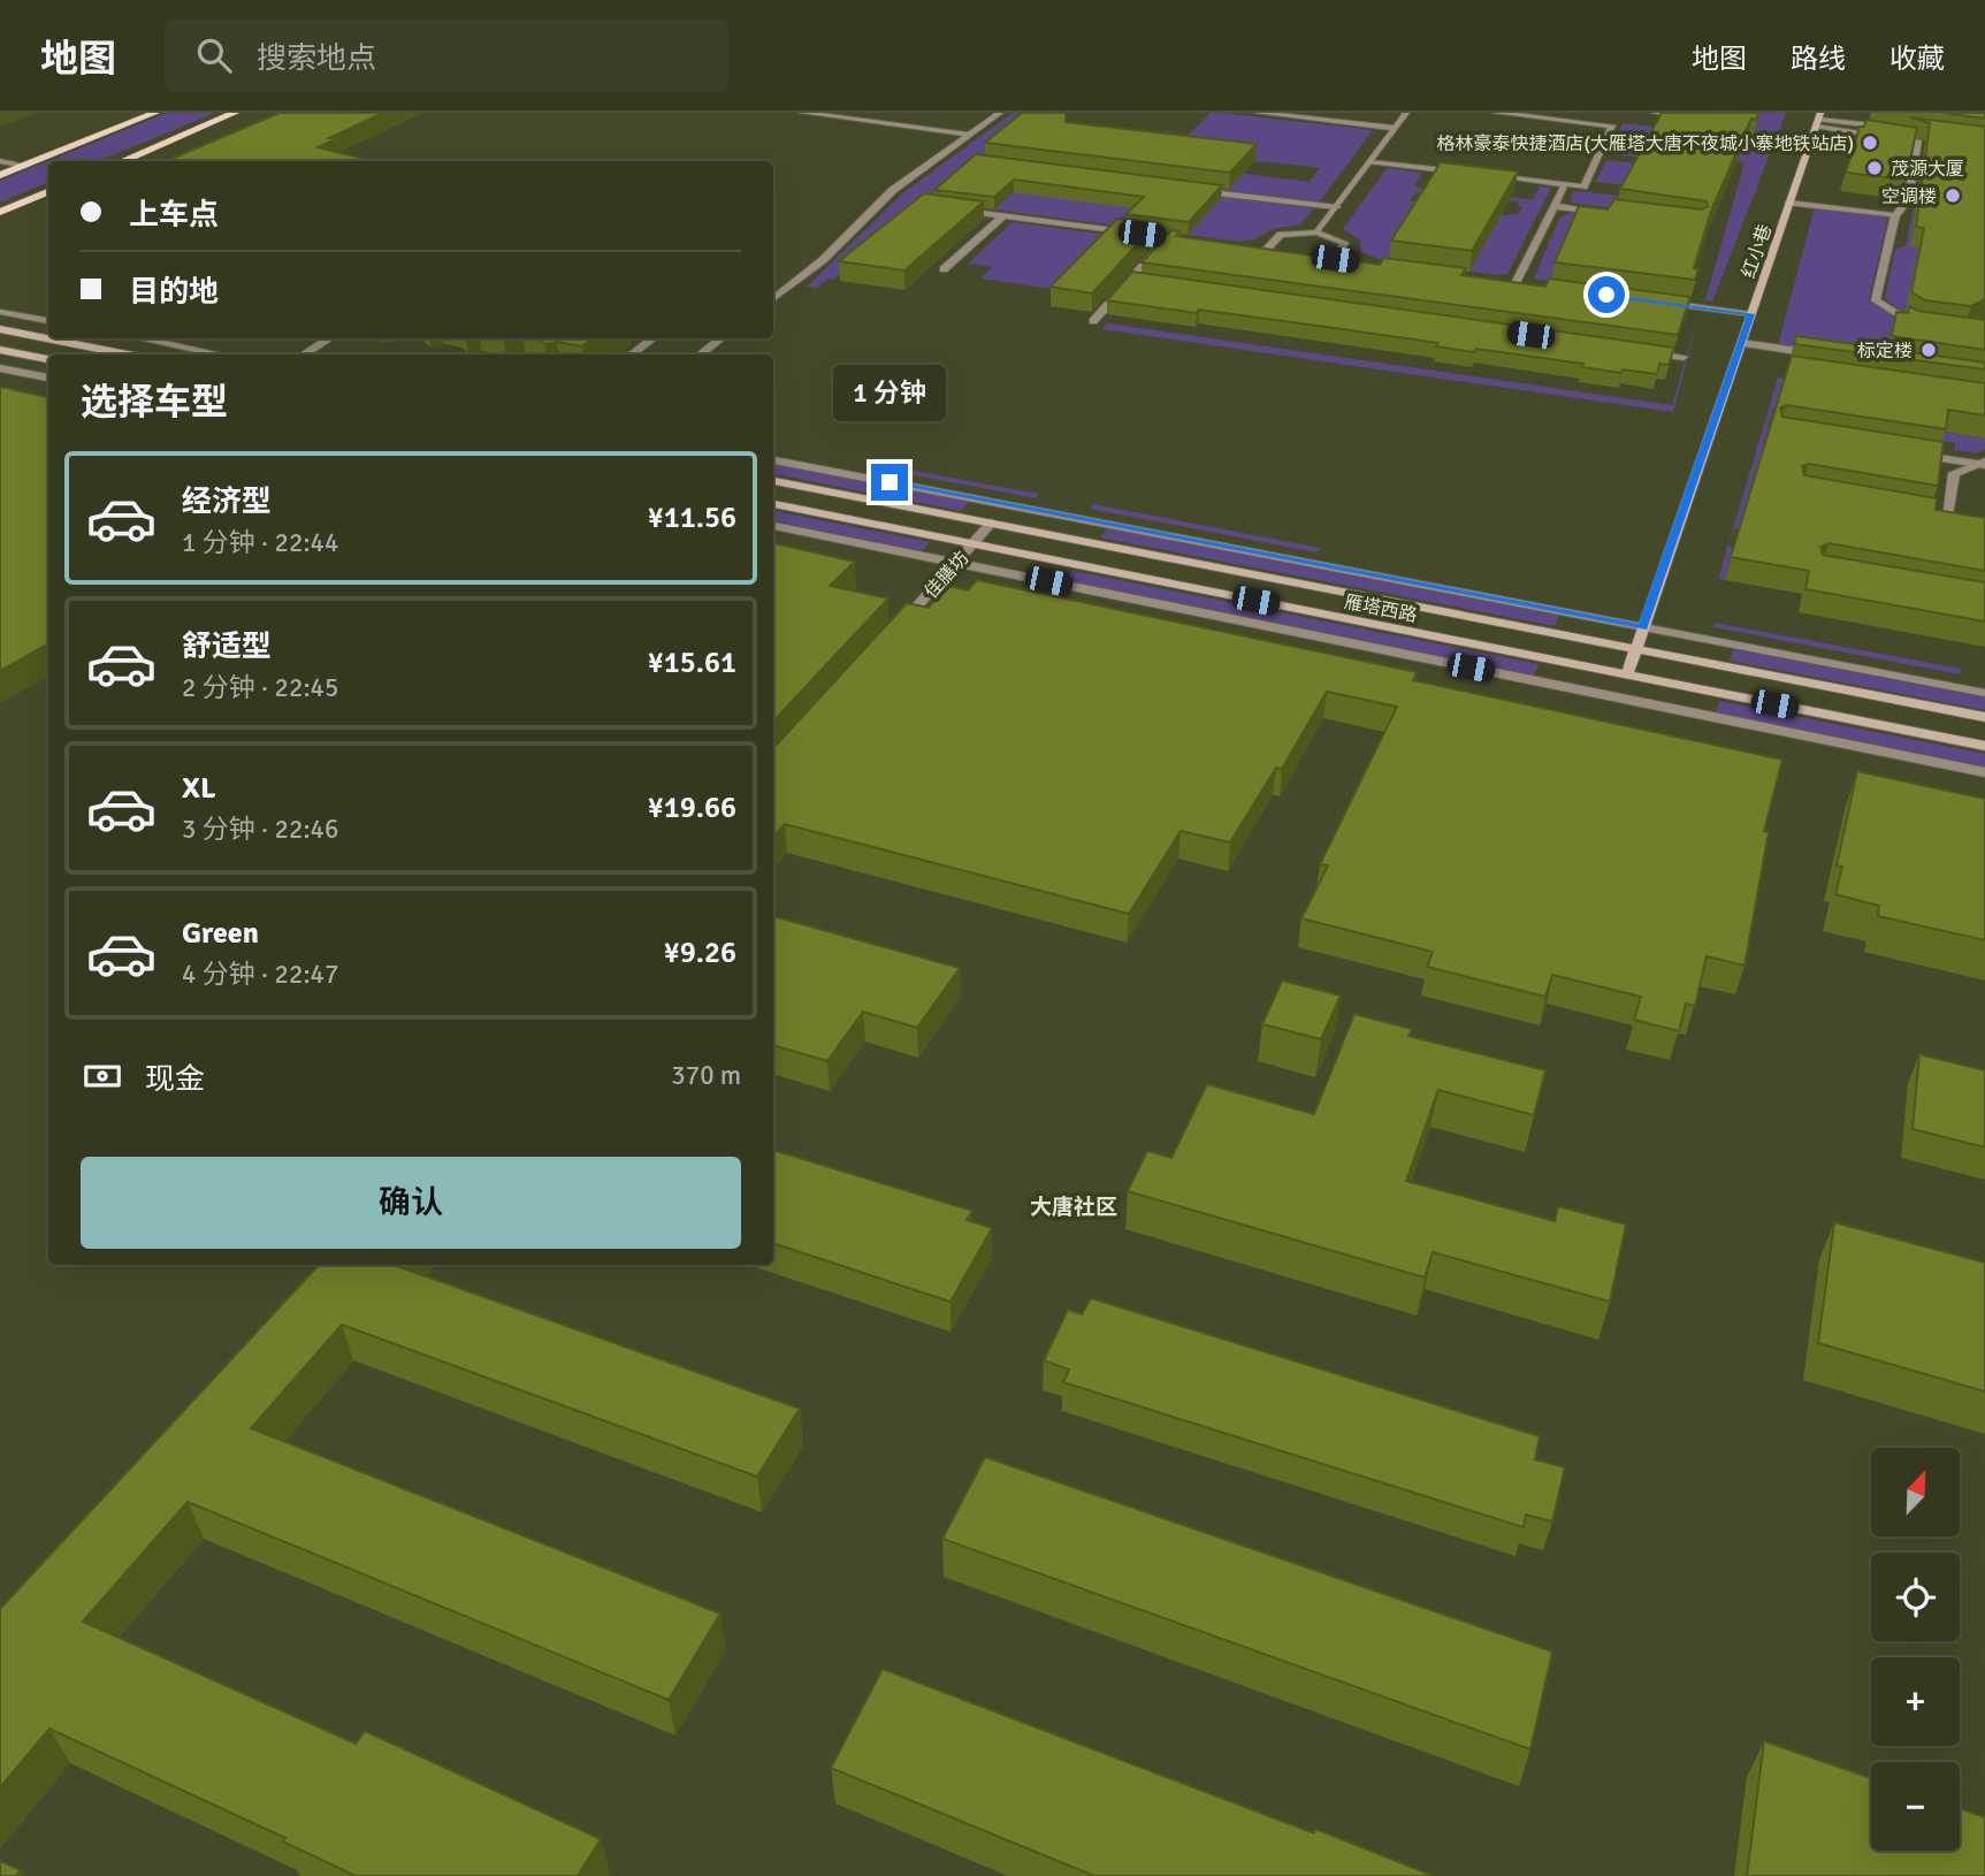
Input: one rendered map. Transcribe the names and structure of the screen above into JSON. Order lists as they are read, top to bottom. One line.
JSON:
{"streets":{"main road":["红小巷","雁塔西路"],"street":["佳膳坊"]},"crossings":[["红小巷","雁塔西路"],["佳膳坊","雁塔西路"]],"districts":["大唐社区"],"places":["格林豪泰快捷酒店(大雁塔大唐不夜城小寨地铁站店)","茂源大厦","空调楼","标定楼"],"north":"top right","page":{"header":"地图","search":"搜索地点","nav":["地图","路线","收藏"],"banner":["上车点","目的地"],"heading":"选择车型","bubble":"1 分钟","list":[{"name":"经济型","note":"1 分钟 · 22:44","value":"¥11.56"},{"name":"舒适型","note":"2 分钟 · 22:45","value":"¥15.61"},{"name":"XL","note":"3 分钟 · 22:46","value":"¥19.66"},{"name":"Green","note":"4 分钟 · 22:47","value":"¥9.26"}],"pay":["现金","370 m"],"buttons":"确认","map_buttons":["+","−"]}}
